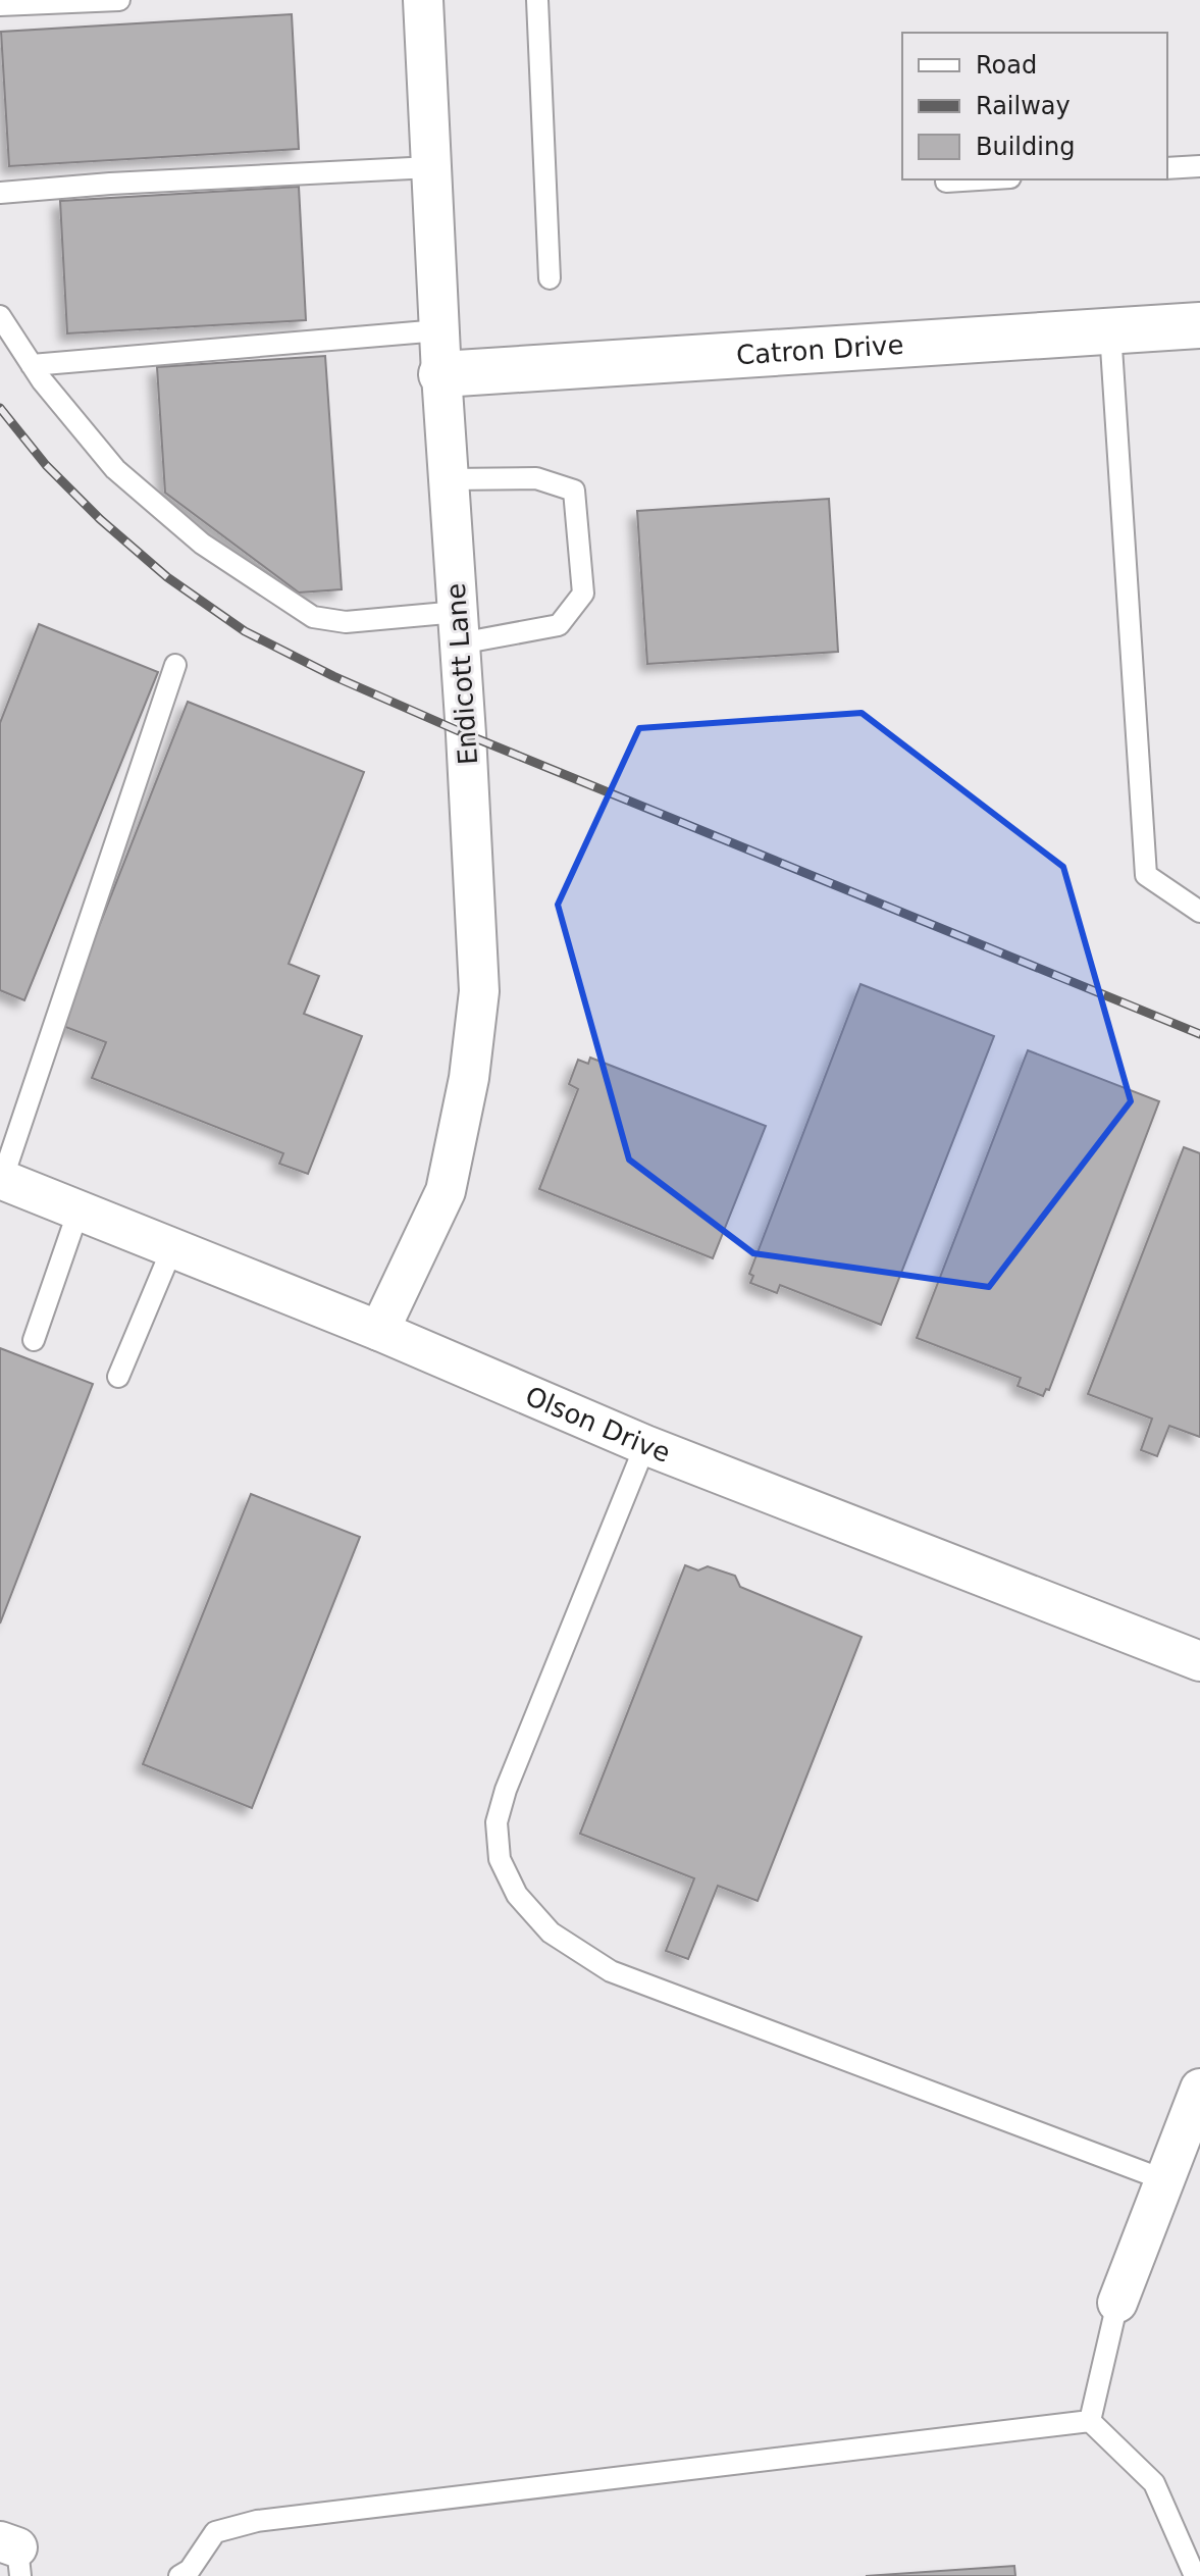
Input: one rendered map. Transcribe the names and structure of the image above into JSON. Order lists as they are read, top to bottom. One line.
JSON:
{"streets":{"street":["Catron Drive","Endicott Lane","Olson Drive"]},"crossings":[["Catron Drive","Endicott Lane"],["Endicott Lane","Olson Drive"]],"legend":["Road","Railway","Building"]}
